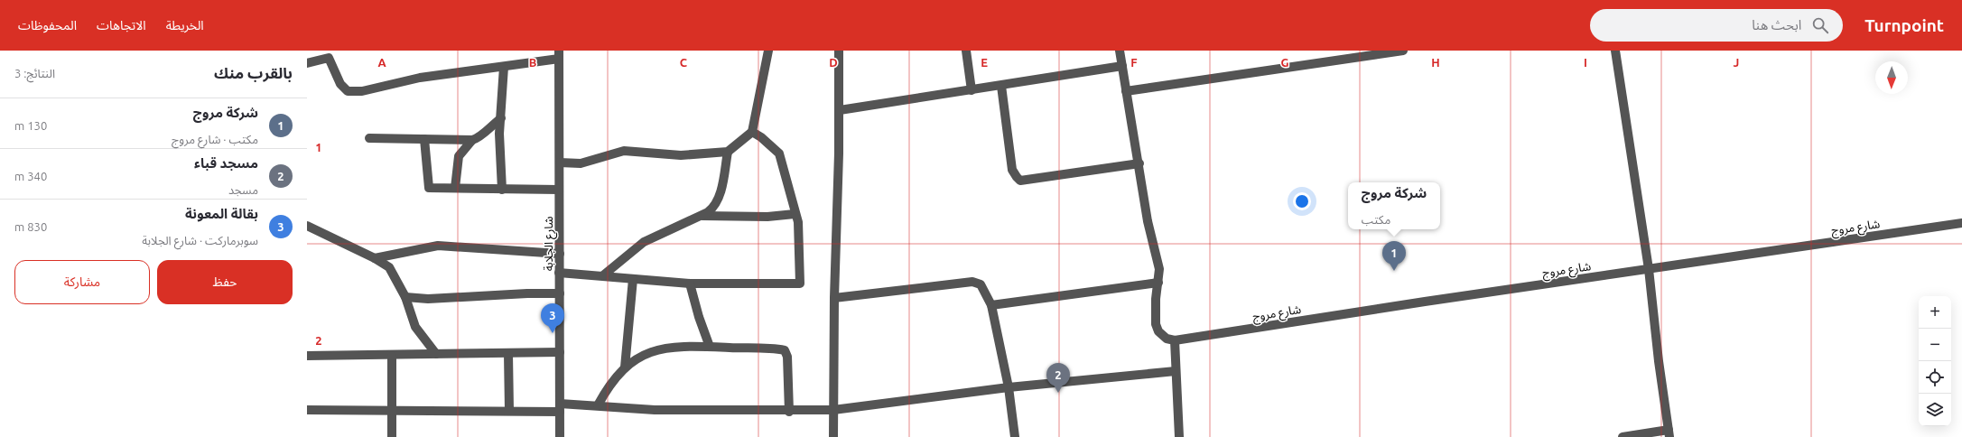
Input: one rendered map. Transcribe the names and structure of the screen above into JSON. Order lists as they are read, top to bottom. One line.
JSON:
{"streets":{"street":["شارع مروج","شارع الجلابة"]},"north":"bottom","page":{"header":"Turnpoint","search":"ابحث هنا","nav":["الخريطة","الاتجاهات","المحفوظات"],"heading":["بالقرب منك","النتائج: 3"],"list":[{"mark":"1","name":"شركة مروج","note":"مكتب · شارع مروج","value":"130 m"},{"mark":"2","name":"مسجد قباء","note":"مسجد","value":"340 m"},{"mark":"3","name":"بقالة المعونة","note":"سوبرماركت · شارع الجلابة","value":"830 m"}],"popup":["شركة مروج","مكتب"],"pins":["1","3","2"],"buttons":["حفظ","مشاركة"],"map_buttons":["+","−"]},"grid":{"columns":["A","B","C","D","E","F","G","H","I","J"],"rows":["1","2"]}}
